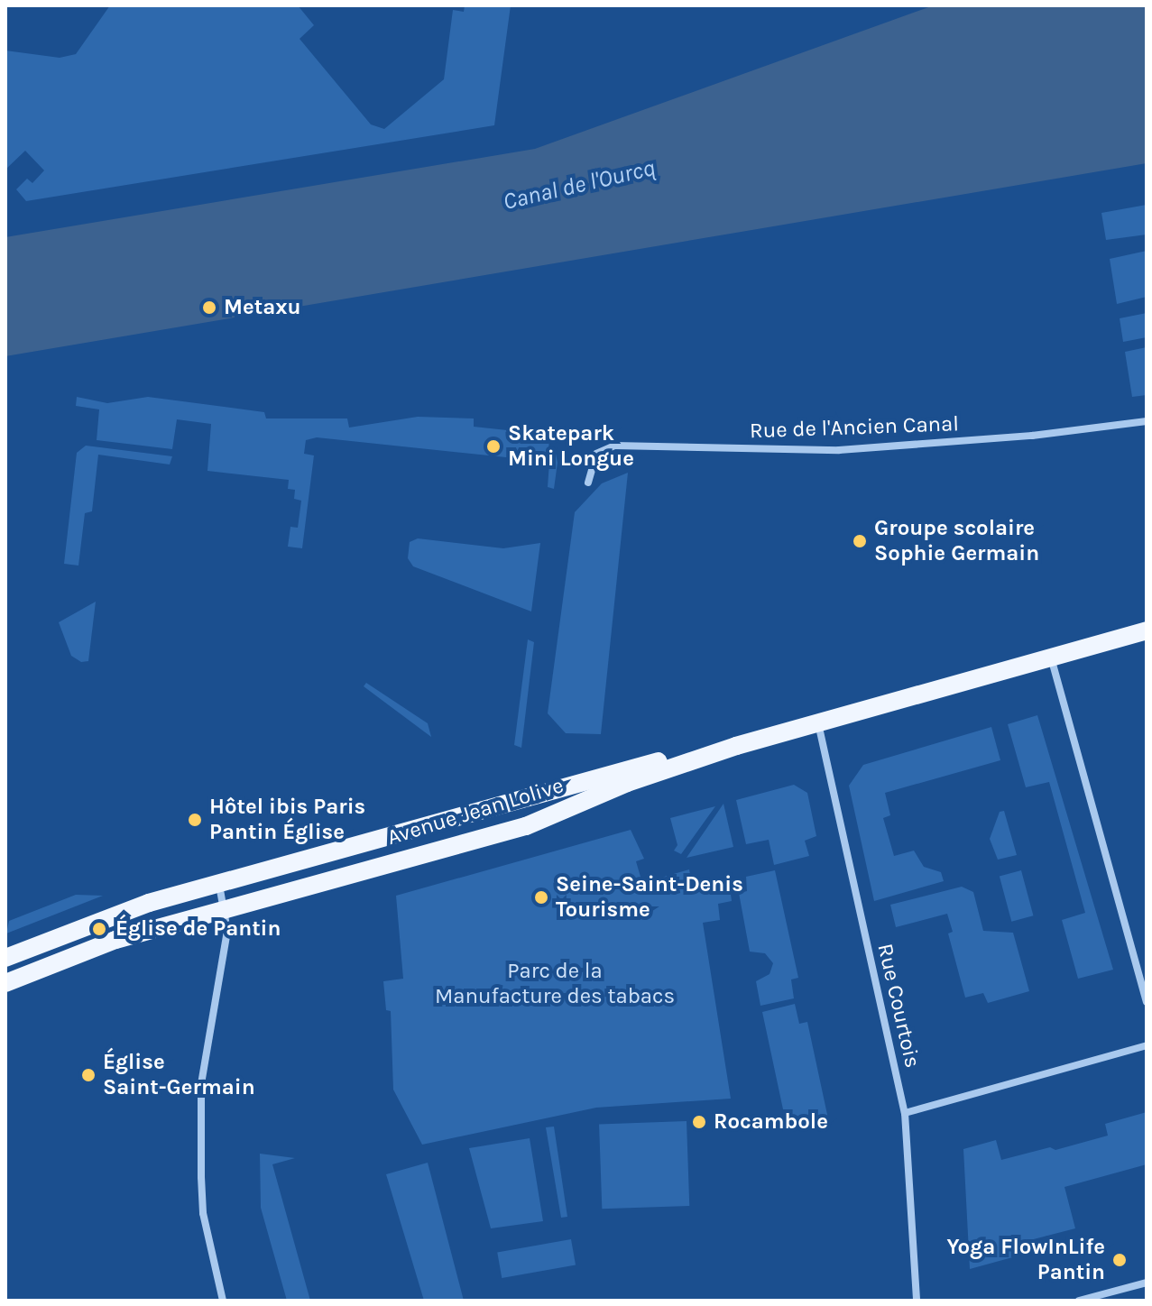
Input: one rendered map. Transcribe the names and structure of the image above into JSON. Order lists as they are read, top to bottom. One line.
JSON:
{"streets":{"main road":["Avenue Jean Lolive"],"street":["Rue de l'Ancien Canal","Rue Courtois"]},"crossings":[["Avenue Jean Lolive","Rue Courtois"]],"water":["Canal de l'Ourcq"],"parks":["Parc de la Manufacture des tabacs"],"places":["Metaxu","Skatepark Mini Longue","Groupe scolaire Sophie Germain","Hôtel ibis Paris Pantin Église","Seine-Saint-Denis Tourisme","Église de Pantin","Église Saint-Germain","Rocambole","Yoga FlowInLife Pantin"]}
